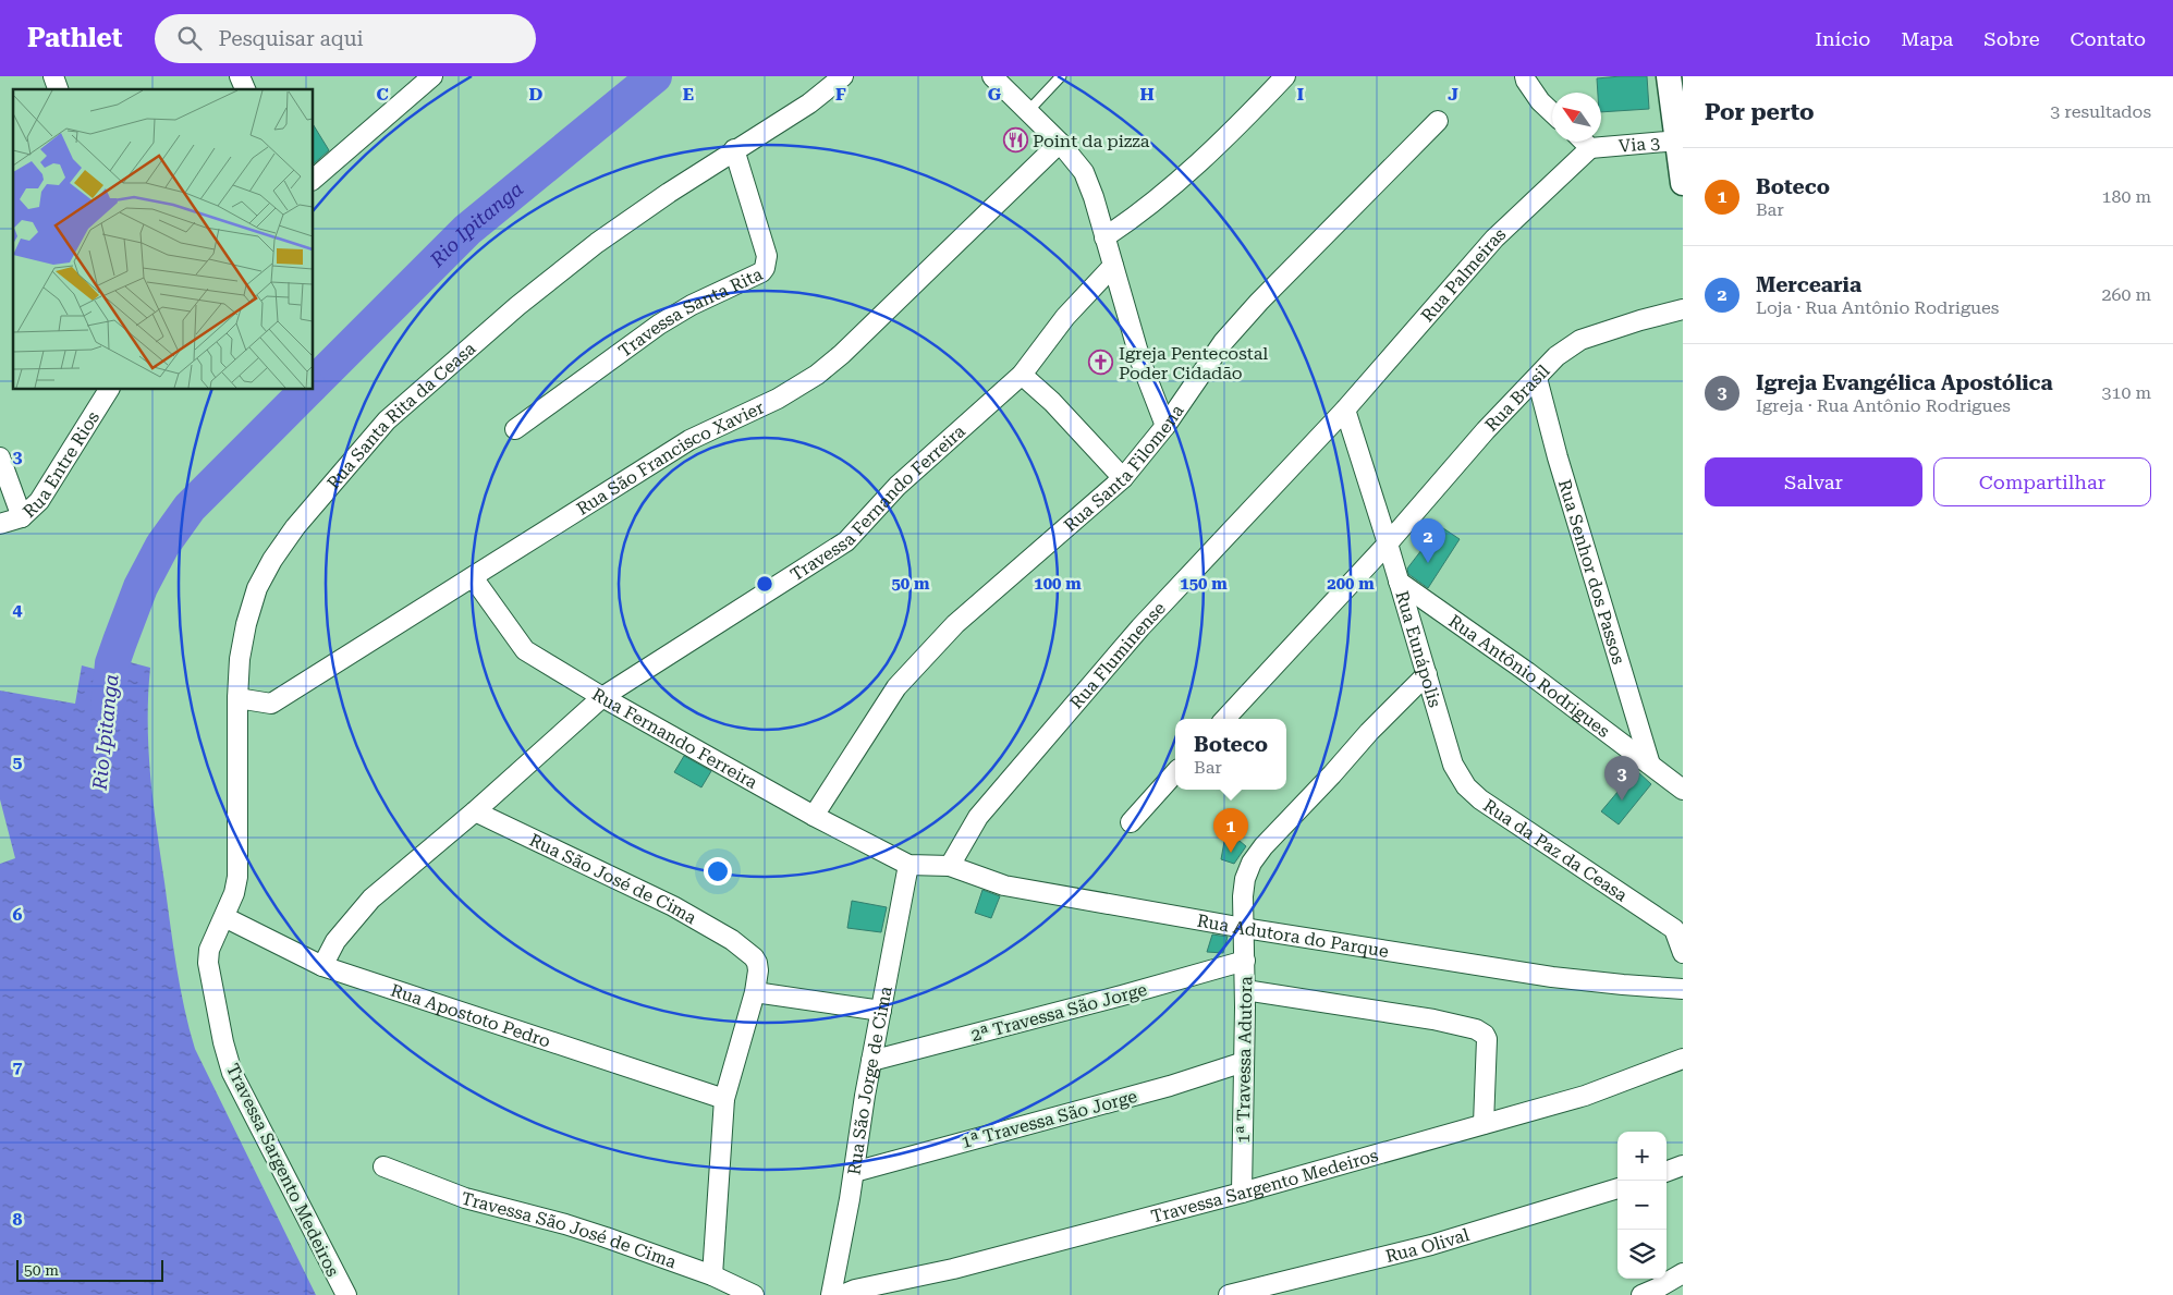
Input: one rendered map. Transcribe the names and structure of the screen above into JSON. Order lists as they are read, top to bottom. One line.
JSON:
{"streets":{"street":["Via 3","Rua Palmeiras","Travessa Santa Rita","Rua Brasil","Rua Santa Rita da Ceasa","Rua São Francisco Xavier","Rua Entre Rios","Rua Santa Filomena","Travessa Fernando Ferreira","Rua Senhor dos Passos","Rua Eunápolis","Rua Fluminense","Rua Antônio Rodrigues","Rua Fernando Ferreira","Rua da Paz da Ceasa","Rua São José de Cima","Rua Adutora do Parque","2ª Travessa São Jorge","Rua Apostoto Pedro","1ª Travessa Adutora","Rua São Jorge de Cima","1ª Travessa São Jorge","Travessa Sargento Medeiros","Travessa São José de Cima","Rua Olival"]},"crossings":[["Via 3","Rua Palmeiras"],["Rua Palmeiras","Rua Eunápolis"],["Rua Palmeiras","Rua Fluminense"],["Travessa Santa Rita","Rua Santa Rita da Ceasa"],["Rua Brasil","Rua Senhor dos Passos"],["Rua Brasil","Rua Eunápolis"],["Rua Santa Rita da Ceasa","Rua São Francisco Xavier"],["Rua Santa Rita da Ceasa","Rua Apostoto Pedro"],["Rua Santa Rita da Ceasa","Travessa Sargento Medeiros"],["Rua São Francisco Xavier","Rua Fernando Ferreira"],["Rua Santa Filomena","Rua Fernando Ferreira"],["Travessa Fernando Ferreira","Rua Fernando Ferreira"],["Rua Senhor dos Passos","Rua Antônio Rodrigues"],["Rua Eunápolis","Rua Fluminense"],["Rua Eunápolis","Rua Antônio Rodrigues"],["Rua Eunápolis","Rua da Paz da Ceasa"],["Rua Eunápolis","1ª Travessa Adutora"],["Rua Fluminense","Rua Adutora do Parque"],["Rua Fernando Ferreira","Rua Adutora do Parque"],["Rua Fernando Ferreira","Rua São Jorge de Cima"],["Rua Adutora do Parque","1ª Travessa Adutora"],["Rua Adutora do Parque","Rua São Jorge de Cima"],["2ª Travessa São Jorge","1ª Travessa Adutora"],["2ª Travessa São Jorge","Rua São Jorge de Cima"],["Rua Apostoto Pedro","Travessa Sargento Medeiros"],["1ª Travessa Adutora","1ª Travessa São Jorge"],["1ª Travessa Adutora","Travessa Sargento Medeiros"],["Rua São Jorge de Cima","1ª Travessa São Jorge"]],"water":["Rio Ipitanga"],"places":{"restaurant":["Point da pizza"],"church":["Igreja Pentecostal Poder Cidadão"]},"scale_bar":"50 m","north":"top left","page":{"header":"Pathlet","search":"Pesquisar aqui","nav":["Início","Mapa","Sobre","Contato"],"heading":["Por perto","3 resultados"],"list":[{"mark":"1","name":"Boteco","note":"Bar","value":"180 m"},{"mark":"2","name":"Mercearia","note":"Loja · Rua Antônio Rodrigues","value":"260 m"},{"mark":"3","name":"Igreja Evangélica Apostólica","note":"Igreja · Rua Antônio Rodrigues","value":"310 m"}],"buttons":["Salvar","Compartilhar"],"pins":["2","3","1"],"popup":["Boteco","Bar"],"map_buttons":["+","−"],"scale":"50 m"},"grid":{"columns":["C","D","E","F","G","H","I","J"],"rows":["3","4","5","6","7","8"]},"rings":["50 m","100 m","150 m","200 m"]}
